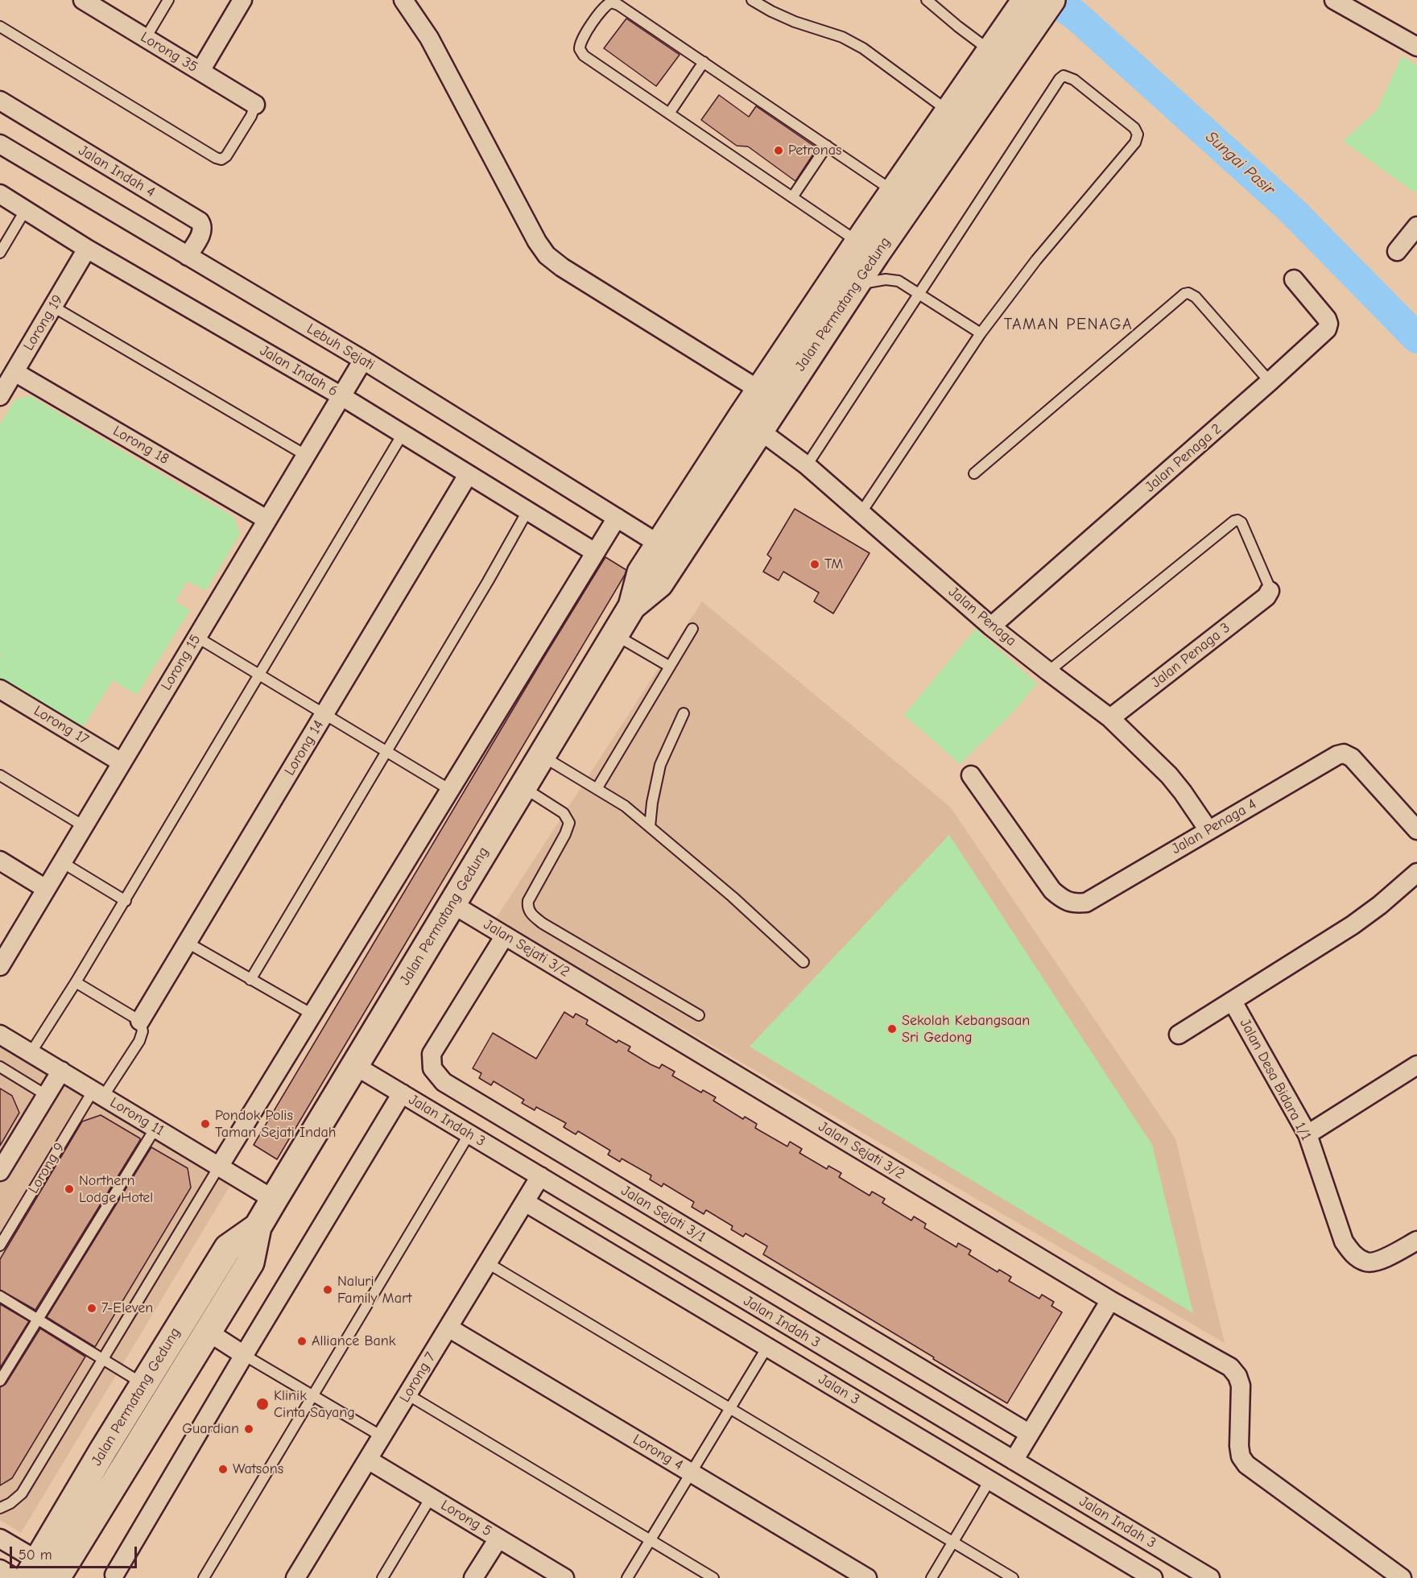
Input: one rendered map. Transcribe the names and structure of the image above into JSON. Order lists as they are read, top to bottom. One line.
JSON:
{"streets":{"main road":["Jalan Permatang Gedung"],"street":["Lorong 35","Jalan Indah 4","Lorong 19","Lebuh Sejati","Jalan Indah 6","Lorong 18","Jalan Penaga 2","Jalan Penaga","Jalan Penaga 3","Lorong 15","Lorong 17","Lorong 14","Jalan Penaga 4","Jalan Sejati 3/2","Jalan Desa Bidara 1/1","Lorong 11","Jalan Indah 3","Jalan Sejati 3/1","Lorong 7","Jalan 3","Lorong 4","Lorong 5"],"lane":["Lorong 9"]},"crossings":[["Jalan Indah 4","Lebuh Sejati"],["Jalan Permatang Gedung","Lebuh Sejati"],["Jalan Permatang Gedung","Jalan Penaga"],["Jalan Permatang Gedung","Jalan Sejati 3/2"],["Jalan Permatang Gedung","Lorong 11"],["Jalan Permatang Gedung","Jalan Indah 3"],["Lorong 19","Jalan Indah 6"],["Lorong 19","Lorong 18"],["Lebuh Sejati","Lorong 15"],["Jalan Indah 6","Lorong 15"],["Jalan Indah 6","Lorong 14"],["Lorong 18","Lorong 15"],["Jalan Penaga 2","Jalan Penaga"],["Jalan Penaga","Jalan Penaga 3"],["Jalan Penaga","Jalan Penaga 4"],["Lorong 15","Lorong 17"],["Lorong 14","Lorong 9"],["Jalan Sejati 3/2","Jalan Sejati 3/1"],["Lorong 11","Lorong 9"],["Jalan Indah 3","Lorong 7"],["Lorong 7","Jalan 3"],["Lorong 7","Lorong 4"],["Lorong 7","Lorong 5"]],"districts":["TAMAN PENAGA"],"water":["Sungai Pasir"],"places":["Petronas","TM","Sekolah Kebangsaan Sri Gedong","Pondok Polis Taman Sejati Indah","Northern Lodge Hotel","Naluri Family Mart","7-Eleven","Alliance Bank","Klinik Cinta Sayang","Guardian","Watsons"],"scale_bar":"50 m"}
